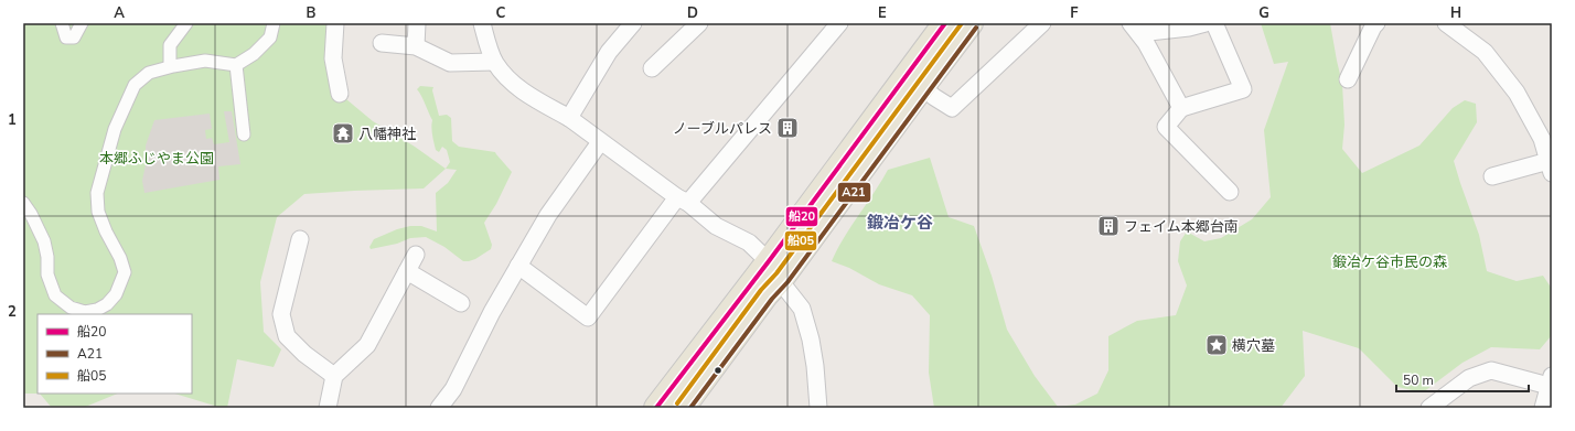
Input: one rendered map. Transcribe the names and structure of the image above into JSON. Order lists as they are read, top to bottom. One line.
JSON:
{"districts":["鍛冶ケ谷"],"parks":["本郷ふじやま公園","鍛冶ケ谷市民の森"],"places":{"building":["ノーブルパレス","フェイム本郷台南"],"temple":["八幡神社"],"place":["横穴墓"]},"lines":["transit line 船20","transit line 船05","transit line A21"],"legend":["船20","A21","船05"],"scale_bar":"50 m","grid":{"columns":["A","B","C","D","E","F","G","H"],"rows":["1","2"]}}
